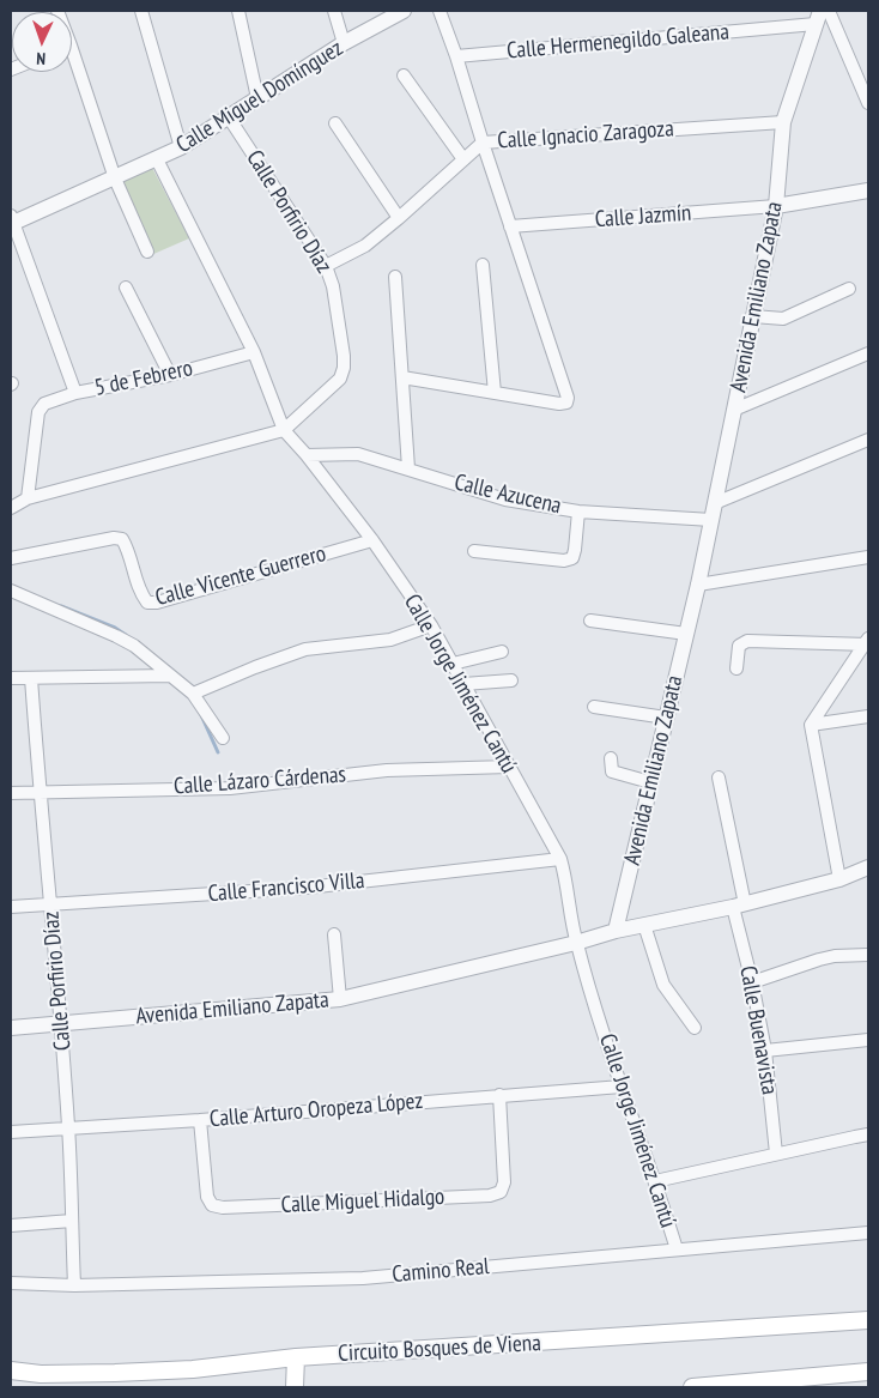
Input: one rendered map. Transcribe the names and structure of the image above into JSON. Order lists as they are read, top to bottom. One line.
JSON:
{"streets":{"main road":["Circuito Bosques de Viena"],"street":["Calle Hermenegildo Galeana","Calle Miguel Domínguez","Calle Ignacio Zaragoza","Calle Porfirio Díaz","Calle Jazmín","Avenida Emiliano Zapata","5 de Febrero","Calle Azucena","Calle Vicente Guerrero","Calle Jorge Jiménez Cantú","Calle Lázaro Cárdenas","Calle Francisco Villa","Calle Buenavista","Calle Arturo Oropeza López","Calle Miguel Hidalgo","Camino Real"]},"crossings":[["Calle Hermenegildo Galeana","Avenida Emiliano Zapata"],["Calle Miguel Domínguez","Calle Porfirio Díaz"],["Calle Miguel Domínguez","Calle Jorge Jiménez Cantú"],["Calle Ignacio Zaragoza","Calle Porfirio Díaz"],["Calle Ignacio Zaragoza","Avenida Emiliano Zapata"],["Calle Porfirio Díaz","Avenida Emiliano Zapata"],["Calle Porfirio Díaz","Calle Jorge Jiménez Cantú"],["Calle Porfirio Díaz","Calle Lázaro Cárdenas"],["Calle Porfirio Díaz","Calle Francisco Villa"],["Calle Porfirio Díaz","Calle Arturo Oropeza López"],["Calle Porfirio Díaz","Camino Real"],["Calle Jazmín","Avenida Emiliano Zapata"],["Avenida Emiliano Zapata","Calle Azucena"],["Avenida Emiliano Zapata","Calle Jorge Jiménez Cantú"],["5 de Febrero","Calle Jorge Jiménez Cantú"],["Calle Azucena","Calle Jorge Jiménez Cantú"],["Calle Vicente Guerrero","Calle Jorge Jiménez Cantú"],["Calle Jorge Jiménez Cantú","Calle Lázaro Cárdenas"],["Calle Jorge Jiménez Cantú","Calle Francisco Villa"],["Calle Jorge Jiménez Cantú","Calle Arturo Oropeza López"],["Calle Jorge Jiménez Cantú","Camino Real"],["Calle Arturo Oropeza López","Calle Miguel Hidalgo"]],"north":"bottom"}
